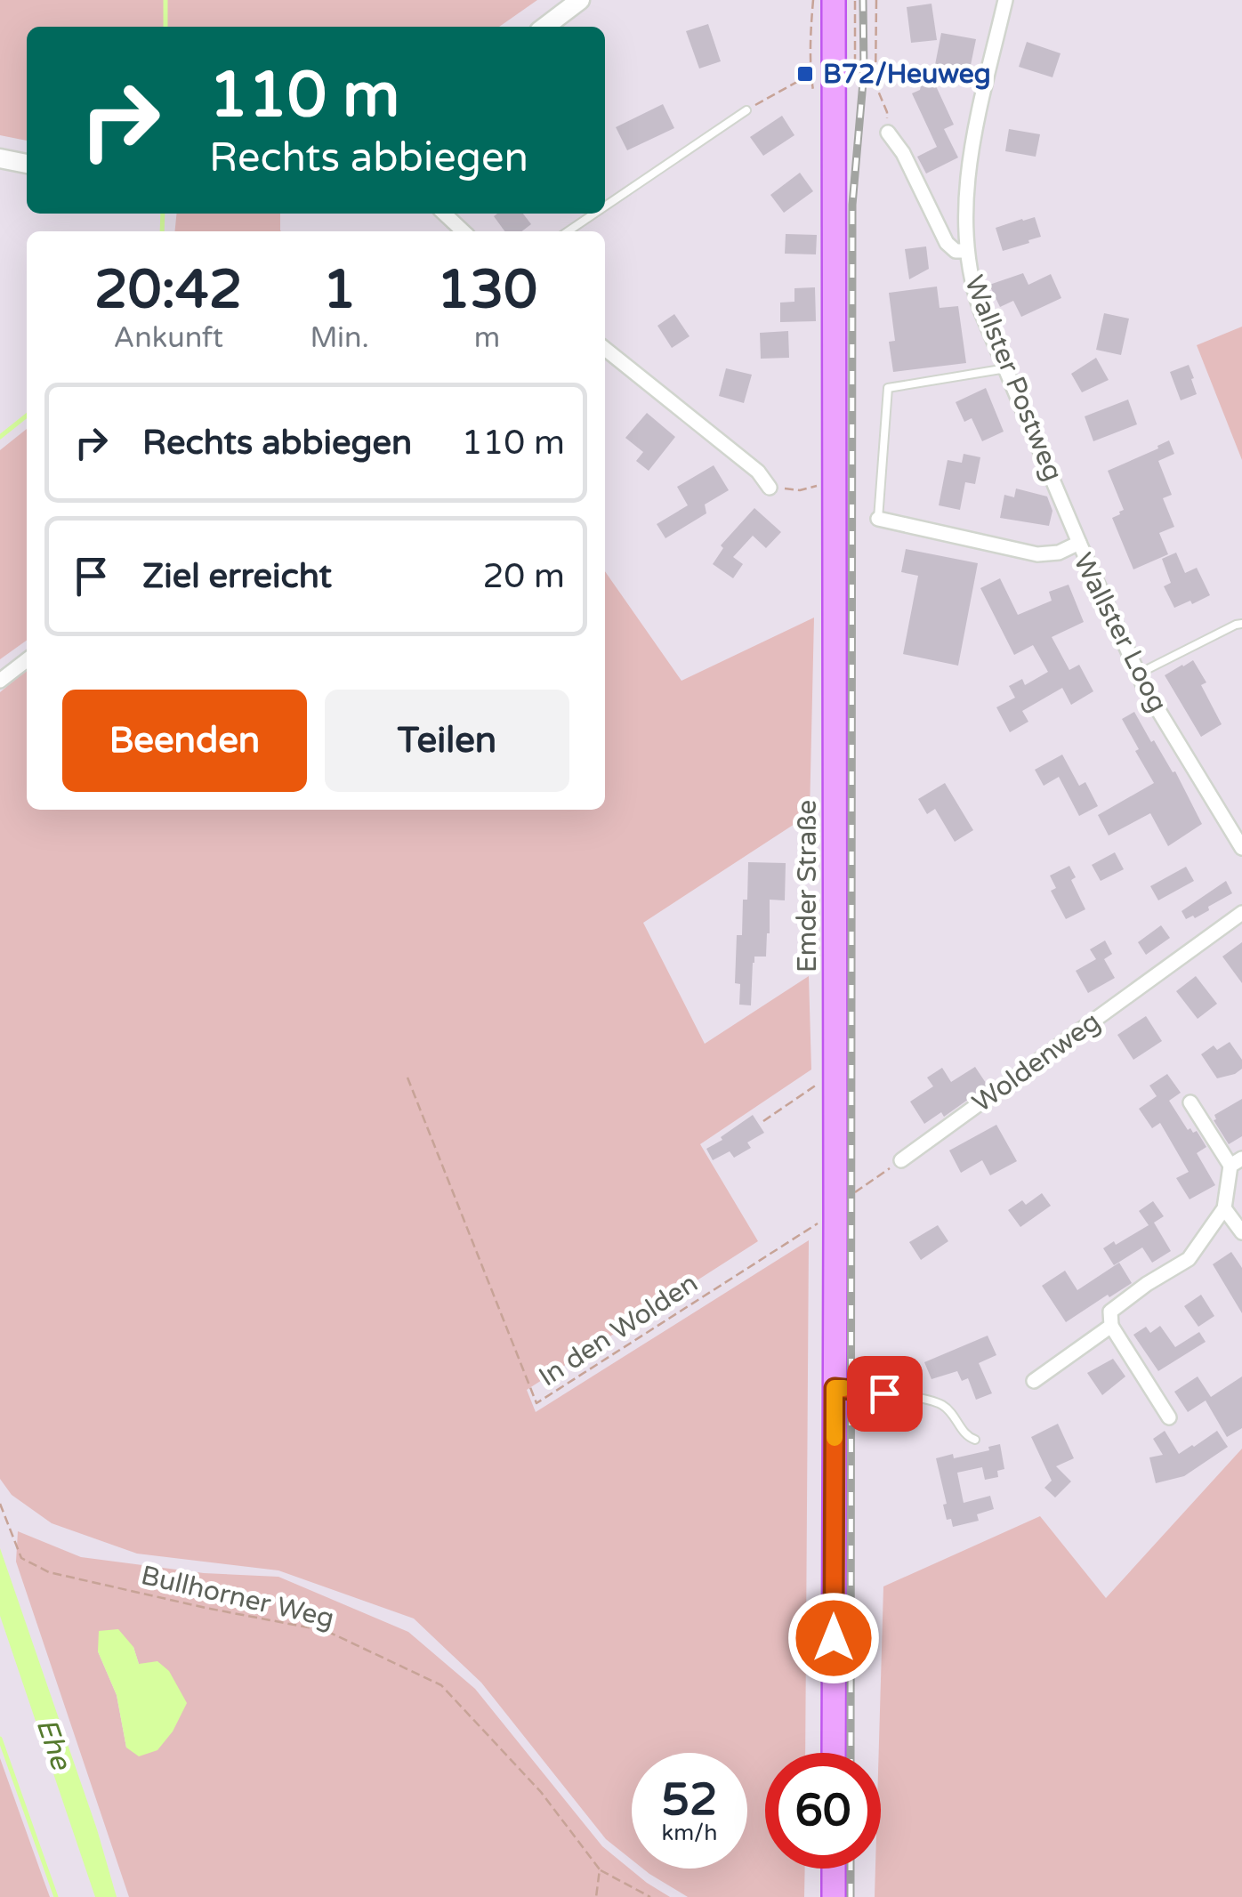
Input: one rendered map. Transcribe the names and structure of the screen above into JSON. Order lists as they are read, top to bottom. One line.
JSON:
{"streets":{"main road":["Emder Straße"],"street":["Wallster Postweg","Wallster Loog","Woldenweg"],"path":["In den Wolden","Bullhorner Weg"]},"crossings":[["Wallster Postweg","Wallster Loog"],["Emder Straße","In den Wolden"]],"water":["Ehe"],"places":{"transit":["B72/Heuweg"]},"page":{"turn":["110 m","Rechts abbiegen"],"eta":["20:42","Ankunft","1","Min.","130","m"],"list":[{"name":"Rechts abbiegen","value":"110 m"},{"name":"Ziel erreicht","value":"20 m"}],"buttons":["Beenden","Teilen"],"speed":"52 km/h","limit":"60"}}
